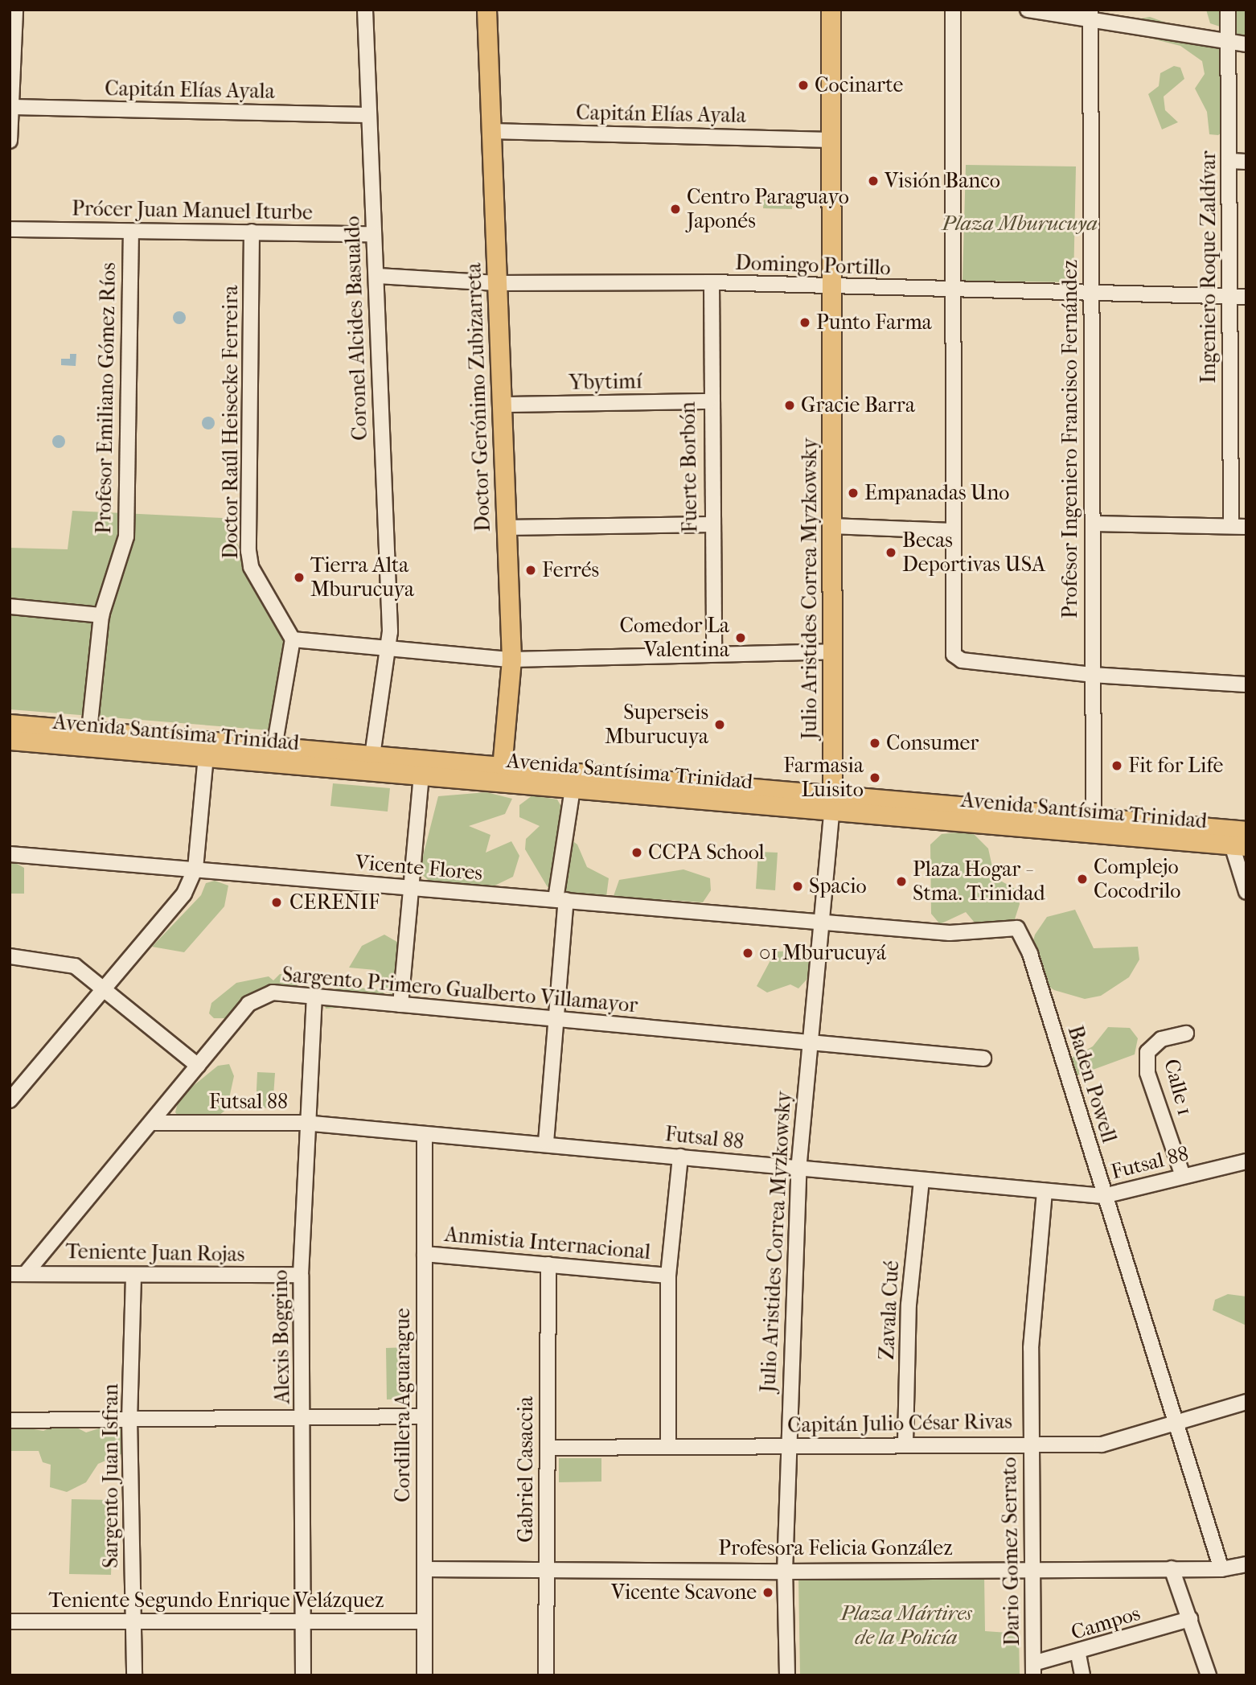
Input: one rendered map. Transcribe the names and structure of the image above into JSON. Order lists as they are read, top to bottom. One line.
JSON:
{"streets":{"main road":["Doctor Gerónimo Zubizarreta","Julio Aristides Correa Myzkowsky","Avenida Santísima Trinidad"],"street":["Capitán Elías Ayala","Prócer Juan Manuel Iturbe","Domingo Portillo","Ingeniero Roque Zaldívar","Coronel Alcides Basualdo","Ybytimí","Profesor Emiliano Gómez Ríos","Doctor Raúl Heisecke Ferreira","Profesor Ingeniero Francisco Fernández","Fuerte Borbón","Vicente Flores","Sargento Primero Gualberto Villamayor","Baden Powell","Calle 1","Futsal 88","Anmistia Internacional","Teniente Juan Rojas","Zavala Cué","Alexis Boggino","Cordillera Aguarague","Capitán Julio César Rivas","Gabriel Casaccia","Sargento Juan Isfran","Profesora Felicia González","Dario Gomez Serrato","Teniente Segundo Enrique Velázquez","Campos"]},"crossings":[["Capitán Elías Ayala","Coronel Alcides Basualdo"],["Capitán Elías Ayala","Doctor Gerónimo Zubizarreta"],["Capitán Elías Ayala","Julio Aristides Correa Myzkowsky"],["Prócer Juan Manuel Iturbe","Coronel Alcides Basualdo"],["Prócer Juan Manuel Iturbe","Profesor Emiliano Gómez Ríos"],["Prócer Juan Manuel Iturbe","Doctor Raúl Heisecke Ferreira"],["Domingo Portillo","Ingeniero Roque Zaldívar"],["Domingo Portillo","Coronel Alcides Basualdo"],["Domingo Portillo","Doctor Gerónimo Zubizarreta"],["Domingo Portillo","Profesor Ingeniero Francisco Fernández"],["Domingo Portillo","Fuerte Borbón"],["Domingo Portillo","Julio Aristides Correa Myzkowsky"],["Coronel Alcides Basualdo","Avenida Santísima Trinidad"],["Ybytimí","Doctor Gerónimo Zubizarreta"],["Ybytimí","Fuerte Borbón"],["Doctor Gerónimo Zubizarreta","Avenida Santísima Trinidad"],["Profesor Emiliano Gómez Ríos","Avenida Santísima Trinidad"],["Profesor Ingeniero Francisco Fernández","Avenida Santísima Trinidad"],["Julio Aristides Correa Myzkowsky","Avenida Santísima Trinidad"],["Julio Aristides Correa Myzkowsky","Vicente Flores"],["Julio Aristides Correa Myzkowsky","Sargento Primero Gualberto Villamayor"],["Julio Aristides Correa Myzkowsky","Baden Powell"],["Julio Aristides Correa Myzkowsky","Futsal 88"],["Julio Aristides Correa Myzkowsky","Capitán Julio César Rivas"],["Julio Aristides Correa Myzkowsky","Profesora Felicia González"],["Vicente Flores","Baden Powell"],["Sargento Primero Gualberto Villamayor","Futsal 88"],["Sargento Primero Gualberto Villamayor","Teniente Juan Rojas"],["Sargento Primero Gualberto Villamayor","Alexis Boggino"],["Baden Powell","Futsal 88"],["Baden Powell","Capitán Julio César Rivas"],["Baden Powell","Profesora Felicia González"],["Calle 1","Futsal 88"],["Futsal 88","Zavala Cué"],["Futsal 88","Alexis Boggino"],["Futsal 88","Cordillera Aguarague"],["Futsal 88","Dario Gomez Serrato"],["Anmistia Internacional","Cordillera Aguarague"],["Anmistia Internacional","Gabriel Casaccia"],["Teniente Juan Rojas","Alexis Boggino"],["Teniente Juan Rojas","Sargento Juan Isfran"],["Zavala Cué","Capitán Julio César Rivas"],["Alexis Boggino","Teniente Segundo Enrique Velázquez"],["Cordillera Aguarague","Profesora Felicia González"],["Cordillera Aguarague","Teniente Segundo Enrique Velázquez"],["Capitán Julio César Rivas","Gabriel Casaccia"],["Capitán Julio César Rivas","Dario Gomez Serrato"],["Gabriel Casaccia","Profesora Felicia González"],["Sargento Juan Isfran","Teniente Segundo Enrique Velázquez"],["Profesora Felicia González","Dario Gomez Serrato"],["Dario Gomez Serrato","Campos"]],"parks":["Plaza Mburucuya","Plaza Mártires de la Policía"],"places":["Cocinarte","Visión Banco","Centro Paraguayo Japonés","Punto Farma","Gracie Barra","Empanadas Uno","Becas Deportivas USA","Ferrés","Tierra Alta Mburucuya","Comedor La Valentina","Superseis Mburucuya","Consumer","Fit for Life","Farmasia Luisito","CCPA School","Complejo Cocodrilo","Plaza Hogar - Stma. Trinidad","Spacio","CERENIF","01 Mburucuyá","Vicente Scavone"]}
